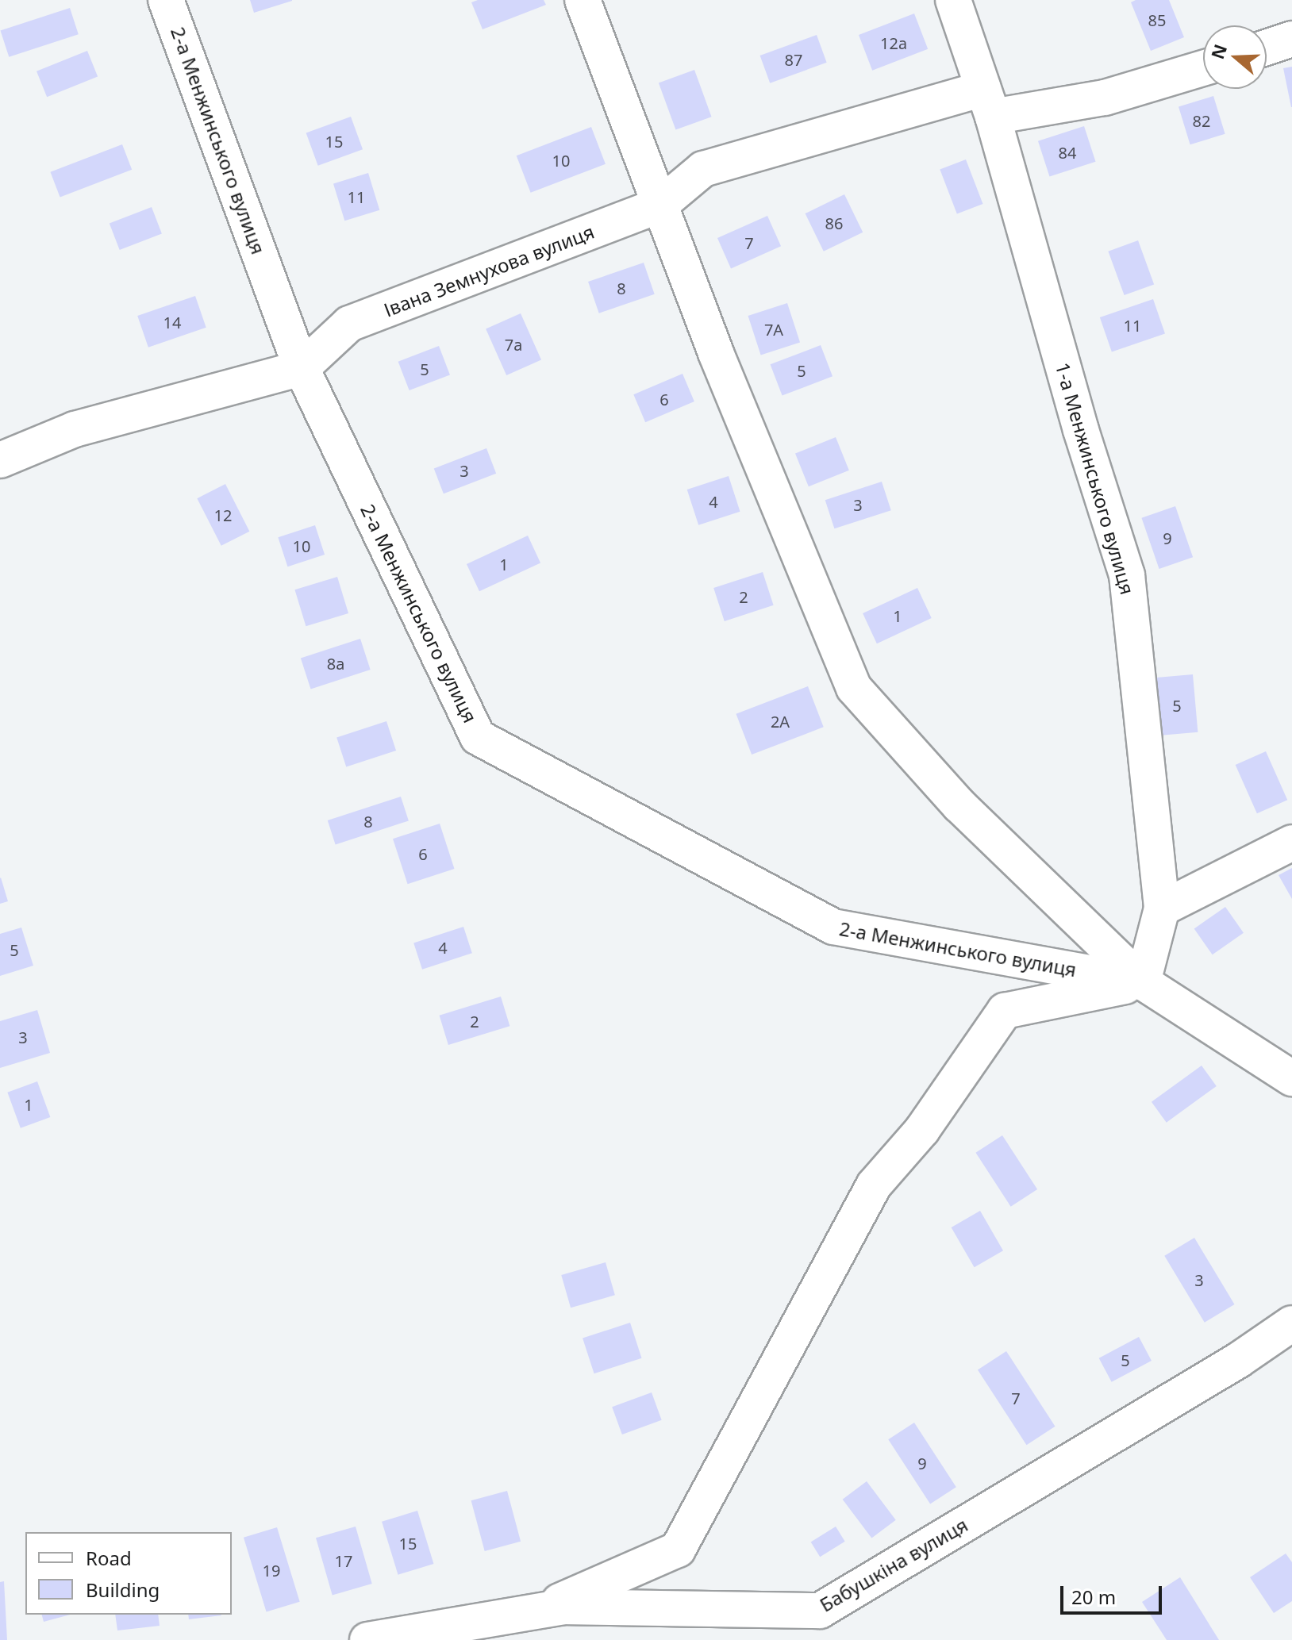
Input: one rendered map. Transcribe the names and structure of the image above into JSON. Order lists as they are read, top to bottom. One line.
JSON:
{"streets":{"street":["2-а Менжинського вулиця","Івана Земнухова вулиця","1-а Менжинського вулиця","Бабушкіна вулиця"]},"crossings":[["2-а Менжинського вулиця","Івана Земнухова вулиця"],["2-а Менжинського вулиця","1-а Менжинського вулиця"],["Івана Земнухова вулиця","1-а Менжинського вулиця"]],"house_numbers":["85","12а","87","82","15","84","10","11","86","7","8","14","11","7А","7а","5","5","6","3","4","3","12","9","10","1","2","1","8а","5","2А","8","6","4","5","2","3","1","3","5","7","9","15","17","19"],"legend":["Road","Building"],"scale_bar":"20 m","north":"left"}
